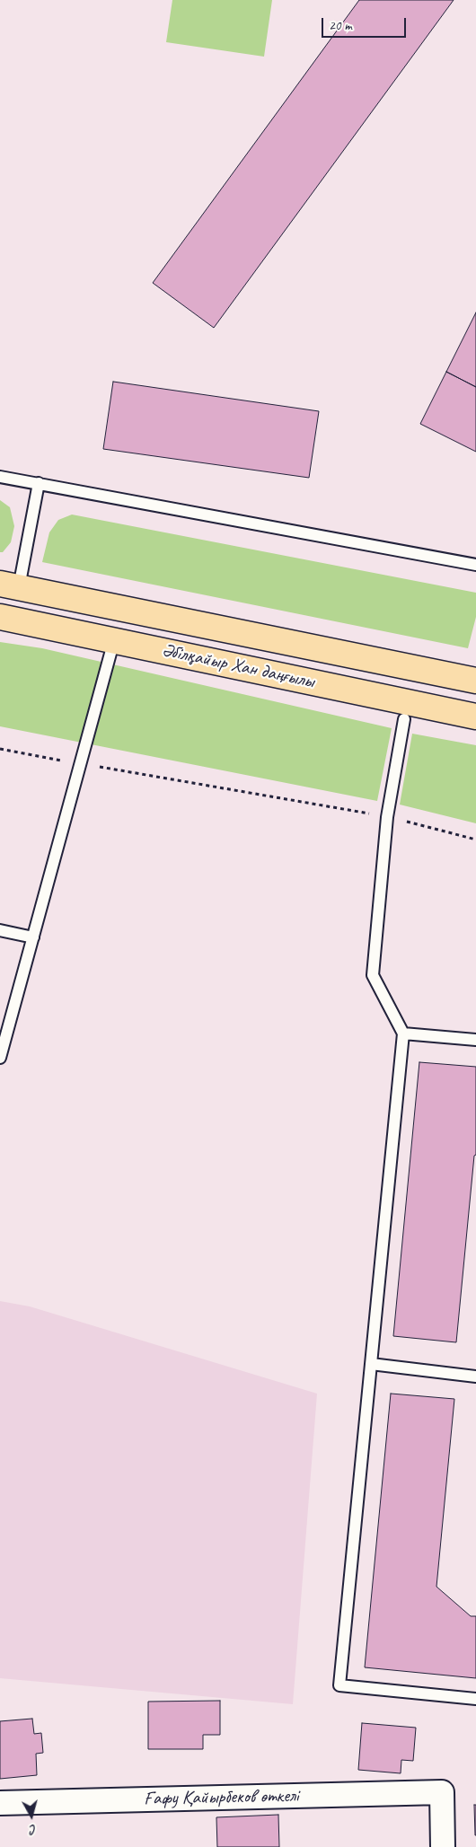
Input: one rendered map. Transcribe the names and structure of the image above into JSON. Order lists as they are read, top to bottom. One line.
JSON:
{"streets":{"main road":["Әбілқайыр Хан даңғылы"],"street":["Ғафу Қайырбеков өткелі"]},"scale_bar":"20 m","north":"bottom"}
